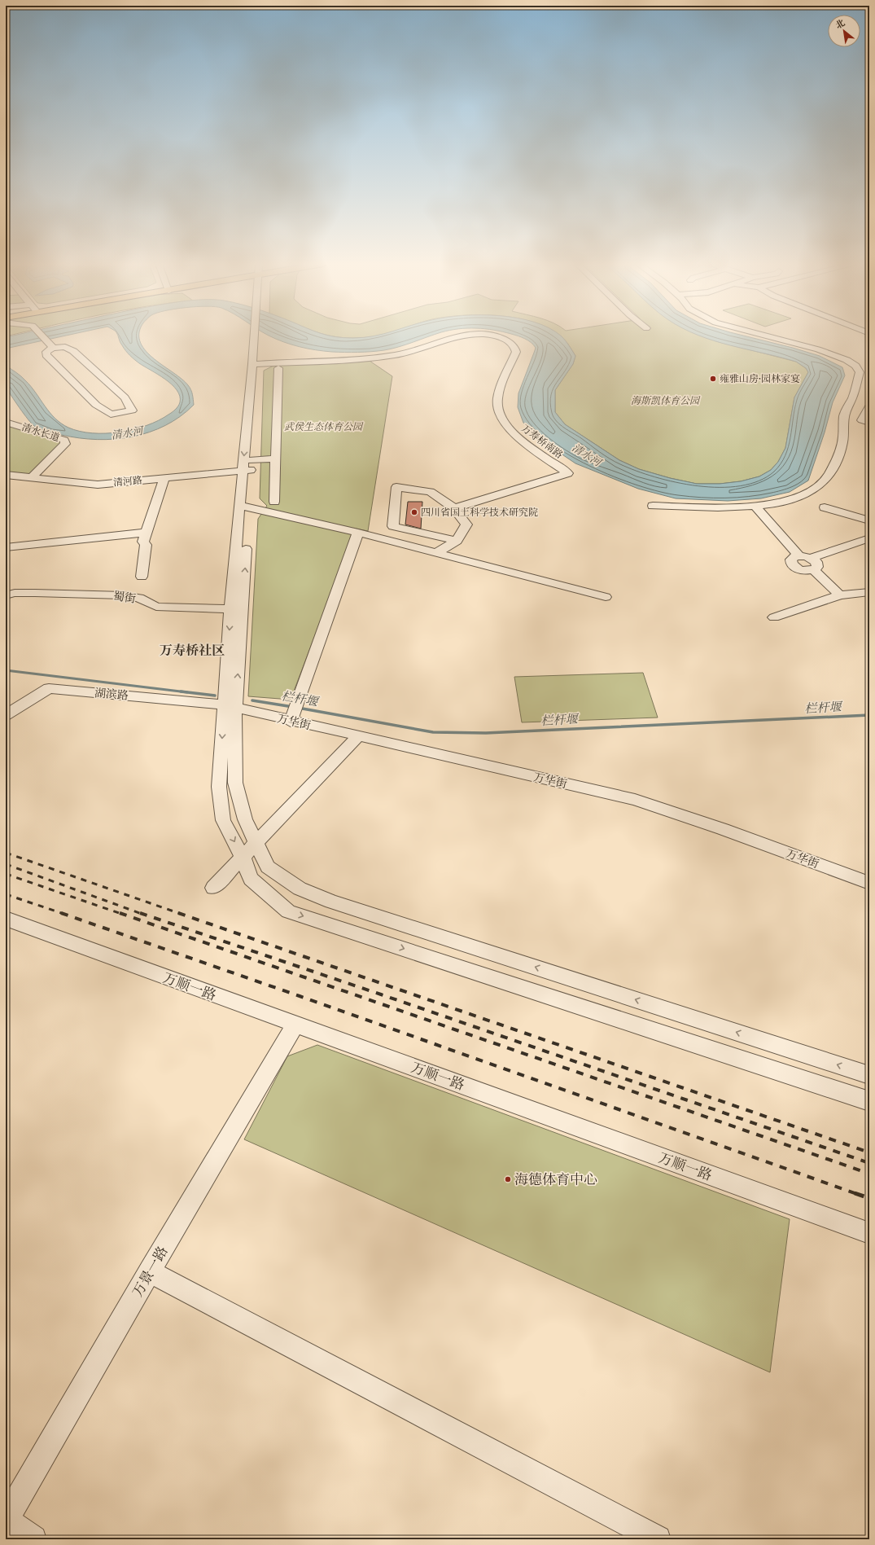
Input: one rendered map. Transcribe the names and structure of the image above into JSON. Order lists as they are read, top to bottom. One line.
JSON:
{"streets":{"street":["清水长道","万寿桥南路","清河路","蜀街","湖滨路","万华街","万顺一路","万景一路"]},"crossings":[["清水长道","清河路"],["湖滨路","万华街"],["万顺一路","万景一路"]],"districts":["万寿桥社区"],"water":["清水河","栏杆堰"],"parks":["海斯凯体育公园","武侯生态体育公园"],"places":["雍雅山房·园林家宴","四川省国土科学技术研究院","海德体育中心"],"north":"top left"}
